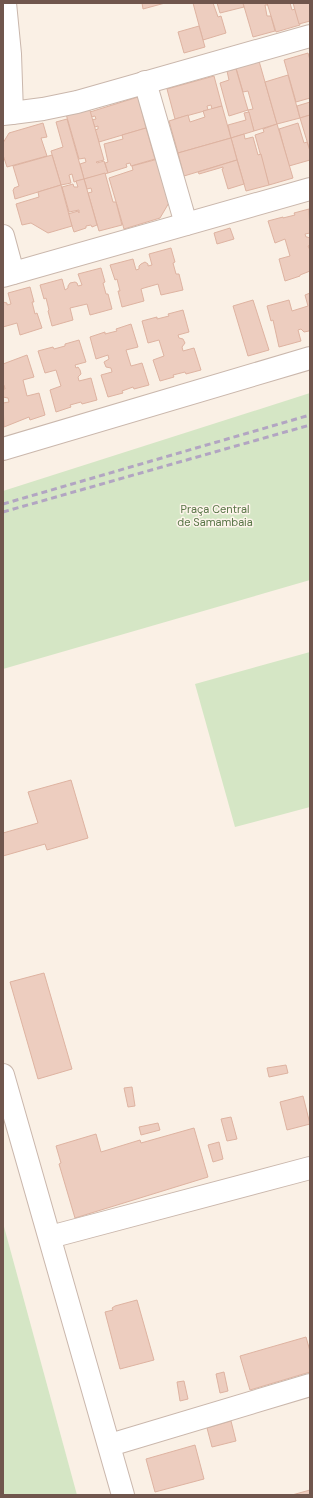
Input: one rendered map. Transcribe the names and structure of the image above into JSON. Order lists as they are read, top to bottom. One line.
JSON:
{"parks":["Praça Central de Samambaia"]}
